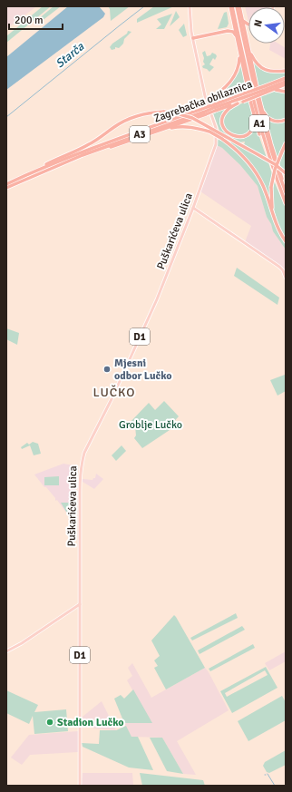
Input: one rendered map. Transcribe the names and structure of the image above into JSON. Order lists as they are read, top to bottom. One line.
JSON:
{"streets":{"highway":["Zagrebačka obilaznica","A1","A3"],"main road":["Puškarićeva ulica","D1"]},"crossings":[["Puškarićeva ulica","D1"]],"districts":["LUČKO"],"water":["Starča"],"parks":["Groblje Lučko"],"places":["Mjesni odbor Lučko","Stadion Lučko"],"scale_bar":"200 m","north":"left"}
